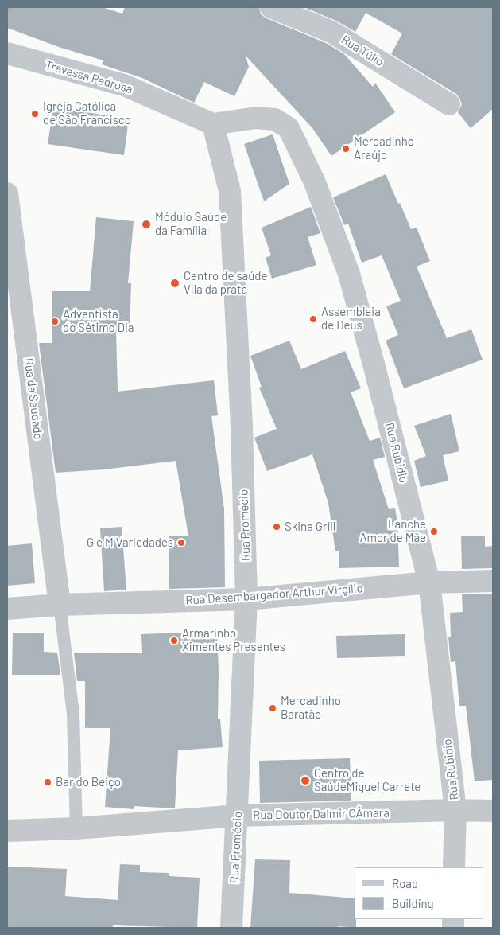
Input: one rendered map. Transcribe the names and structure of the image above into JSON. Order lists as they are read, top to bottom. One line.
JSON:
{"streets":{"street":["Rua Túlio","Travessa Pedrosa","Rua da Saudade","Rua Rubidio","Rua Promécio","Rua Desembargador Arthur Virgílio","Rua Doutor Dalmir CÂmara"]},"crossings":[["Travessa Pedrosa","Rua Rubidio"],["Travessa Pedrosa","Rua Promécio"],["Rua da Saudade","Rua Desembargador Arthur Virgílio"],["Rua Rubidio","Rua Promécio"],["Rua Rubidio","Rua Desembargador Arthur Virgílio"],["Rua Rubidio","Rua Doutor Dalmir CÂmara"],["Rua Promécio","Rua Desembargador Arthur Virgílio"],["Rua Promécio","Rua Doutor Dalmir CÂmara"]],"places":["Igreja Católica de São Francisco","Mercadinho Araújo","Módulo Saúde da Família","Centro de saúde Vila da prata","Assembleia de Deus","Adventista do Sétimo Dia","Skina Grill","Lanche Amor de Mãe","G e M Variedades","Armarinho Ximentes Presentes","Mercadinho Baratão","Centro de SaúdeMiguel Carrete","Bar do Beiço"],"legend":["Road","Building"]}
